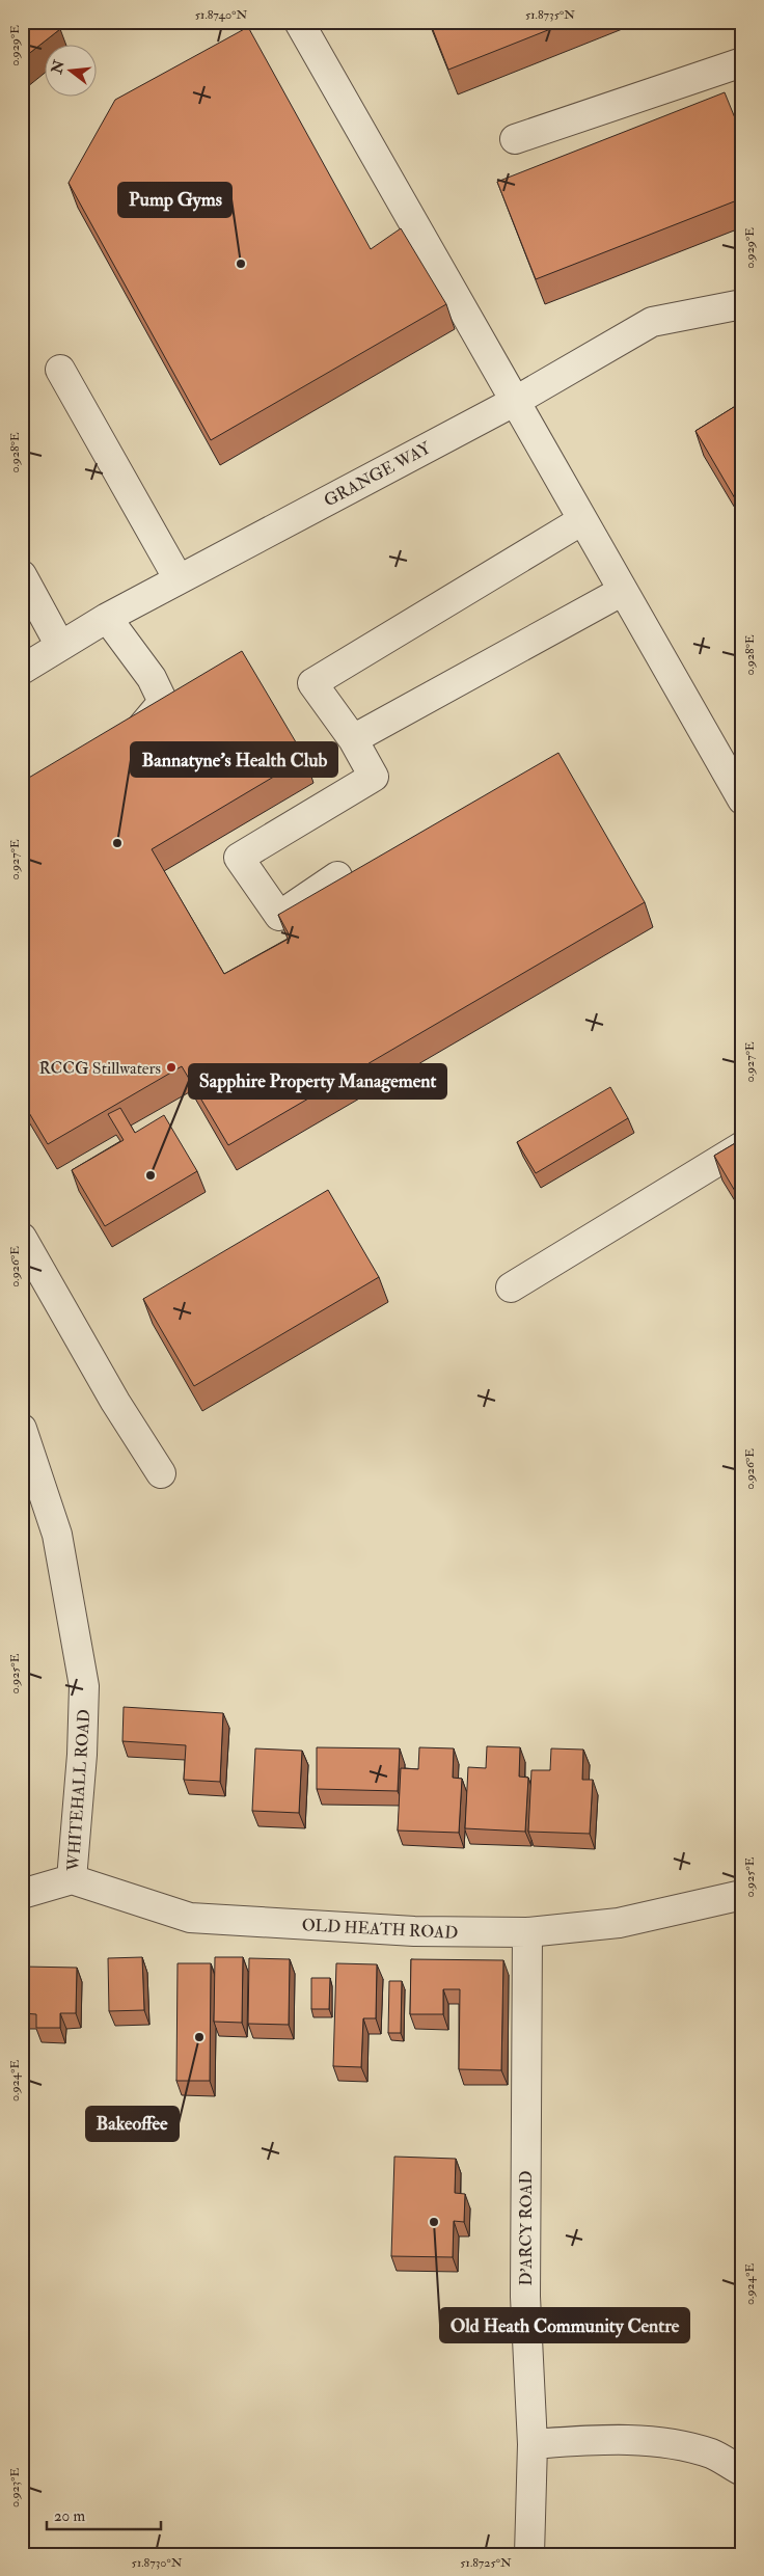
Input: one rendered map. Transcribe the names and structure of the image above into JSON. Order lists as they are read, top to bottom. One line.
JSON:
{"streets":{"street":["GRANGE WAY","WHITEHALL ROAD","OLD HEATH ROAD","D'ARCY ROAD"]},"crossings":[["WHITEHALL ROAD","OLD HEATH ROAD"],["OLD HEATH ROAD","D'ARCY ROAD"]],"places":["Pump Gyms","Bannatyne's Health Club","RCCG Stillwaters","Sapphire Property Management","Bakeoffee","Old Heath Community Centre"],"scale_bar":"20 m","north":"left","coordinates":["51.8740°N","51.8735°N","0.929°E","0.928°E","0.927°E","0.926°E","0.925°E","0.924°E","0.923°E","51.8730°N","51.8725°N"]}
